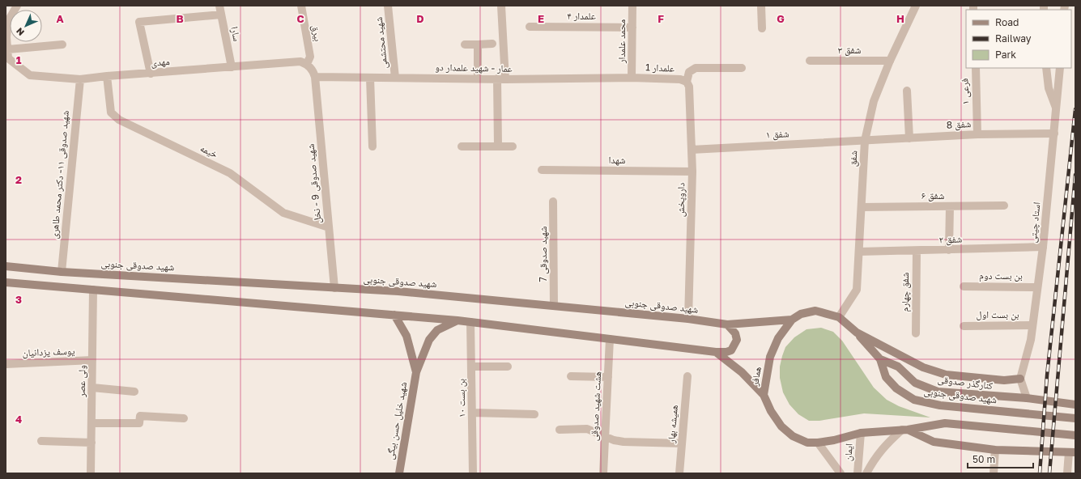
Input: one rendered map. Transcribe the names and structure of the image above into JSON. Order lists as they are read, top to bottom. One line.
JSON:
{"streets":{"main road":["شهید صدوقی جنوبی","همافر","کنارگذر صدوقی","شهید خلیل حسن بیگی"],"street":["علمدار ۴","بیرق","سارا","محمد علمدار","شهید محتشمی","شفق ۳","مهدی","عمار - شهید علمدار دو","علمدار 1","فرعی ۱","شفق 8","شفق ۱","خیمه","شفق","شهدا","شهید صدوقی ۱۱- دکتر محمد طاهری","شهید صدوقی 9 - نخل","شفق ۶","داروپخش","استاد چیتی","شفق ۲","شهید صدوقی 7","بن بست دوم","شفق چهارم","بن بست اول","یوسف یزدانیان","ولی عصر","بن بست ۱۰","هشت شهید صدوقی","همیشه بهار","ایمان"]},"crossings":[["علمدار ۴","محمد علمدار"],["بیرق","مهدی"],["سارا","مهدی"],["محمد علمدار","عمار - شهید علمدار دو"],["محمد علمدار","علمدار 1"],["شهید محتشمی","عمار - شهید علمدار دو"],["شفق ۳","شفق"],["مهدی","خیمه"],["مهدی","شهید صدوقی ۱۱- دکتر محمد طاهری"],["عمار - شهید علمدار دو","علمدار 1"],["عمار - شهید علمدار دو","شهید صدوقی 9 - نخل"],["علمدار 1","داروپخش"],["فرعی ۱","شفق 8"],["شفق 8","شفق ۱"],["شفق 8","شفق"],["شفق 8","استاد چیتی"],["شفق ۱","شفق"],["شفق ۱","داروپخش"],["خیمه","شهید صدوقی 9 - نخل"],["شفق","شفق ۶"],["شفق","شفق ۲"],["شفق","همافر"],["شهدا","داروپخش"],["شهید صدوقی ۱۱- دکتر محمد طاهری","شهید صدوقی جنوبی"],["شهید صدوقی 9 - نخل","شهید صدوقی جنوبی"],["داروپخش","شهید صدوقی جنوبی"],["استاد چیتی","شفق ۲"],["استاد چیتی","بن بست دوم"],["استاد چیتی","بن بست اول"],["شفق ۲","شفق چهارم"],["شهید صدوقی 7","شهید صدوقی جنوبی"],["شهید صدوقی جنوبی","همافر"],["شهید صدوقی جنوبی","کنارگذر صدوقی"],["یوسف یزدانیان","ولی عصر"],["همافر","ایمان"]],"legend":["Road","Railway","Park"],"scale_bar":"50 m","north":"bottom left","grid":{"columns":["A","B","C","D","E","F","G","H"],"rows":["1","2","3","4"]}}
